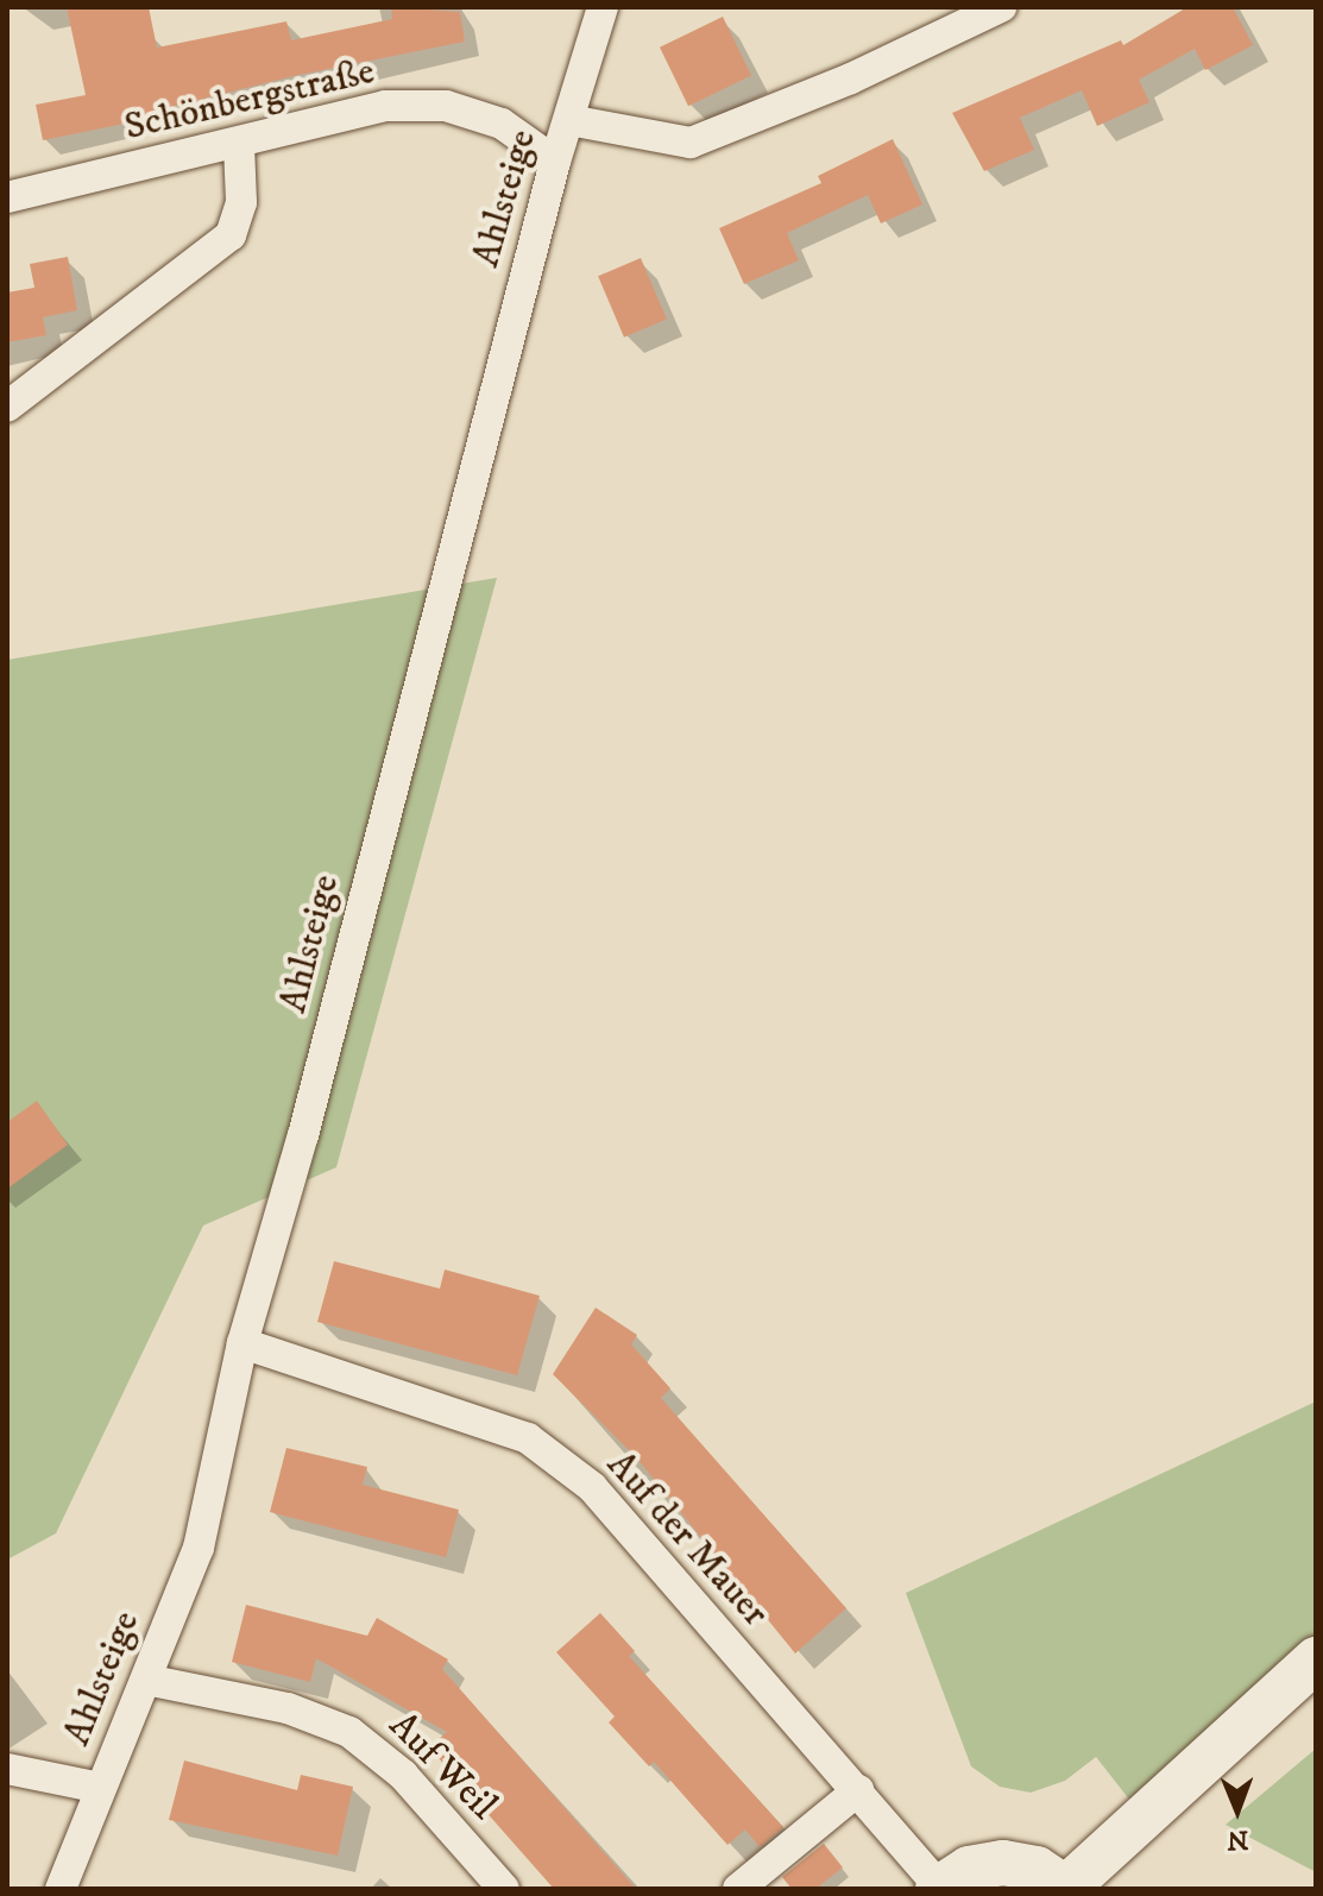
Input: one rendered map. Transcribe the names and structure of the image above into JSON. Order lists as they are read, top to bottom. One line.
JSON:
{"streets":{"street":["Schönbergstraße","Ahlsteige","Auf der Mauer","Auf Weil"]},"crossings":[["Schönbergstraße","Ahlsteige"],["Ahlsteige","Auf der Mauer"],["Ahlsteige","Auf Weil"]],"north":"bottom"}
